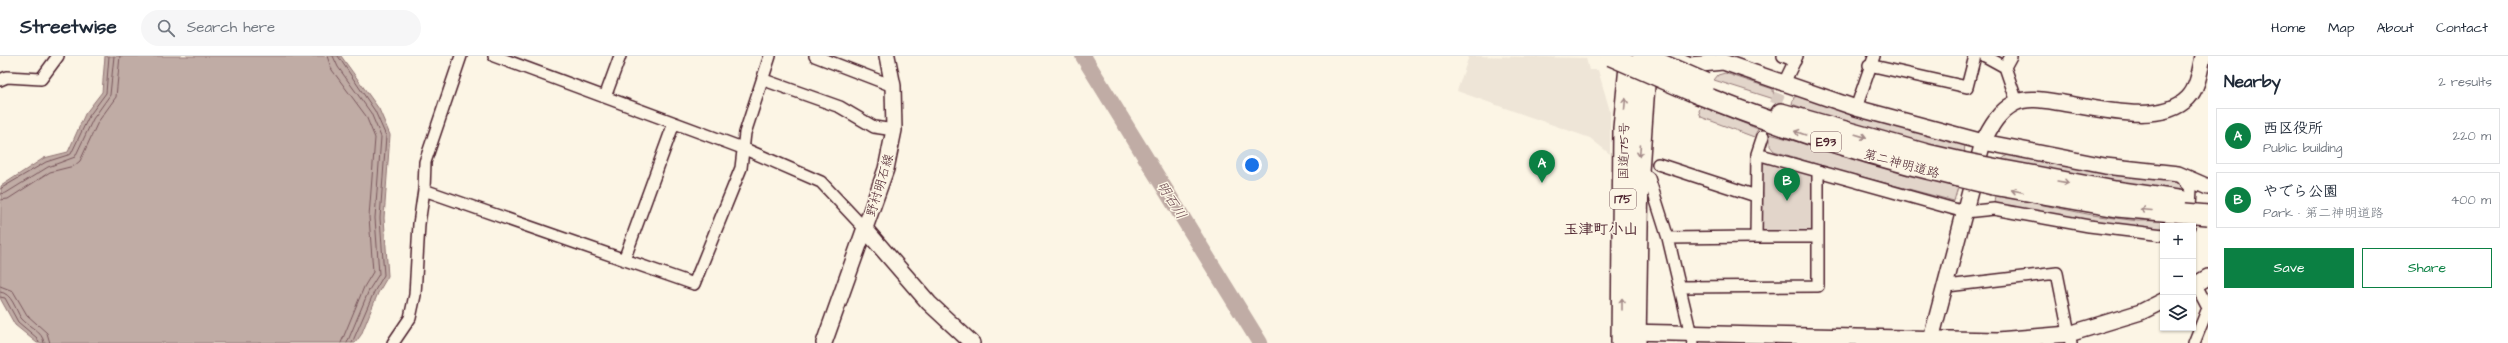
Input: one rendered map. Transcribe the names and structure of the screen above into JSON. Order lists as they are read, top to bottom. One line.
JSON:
{"streets":{"highway":["E93","国道175号","第二神明道路","175"],"street":["野村明石線"]},"crossings":[["国道175号","第二神明道路"]],"districts":["玉津町小山"],"water":["明石川"],"page":{"header":"Streetwise","search":"Search here","nav":["Home","Map","About","Contact"],"heading":["Nearby","2 results"],"list":[{"mark":"A","name":"西区役所","note":"Public building","value":"220 m"},{"mark":"B","name":"やでら公園","note":"Park · 第二神明道路","value":"400 m"}],"pins":["A","B"],"map_buttons":["+","−"],"buttons":["Save","Share"]}}
